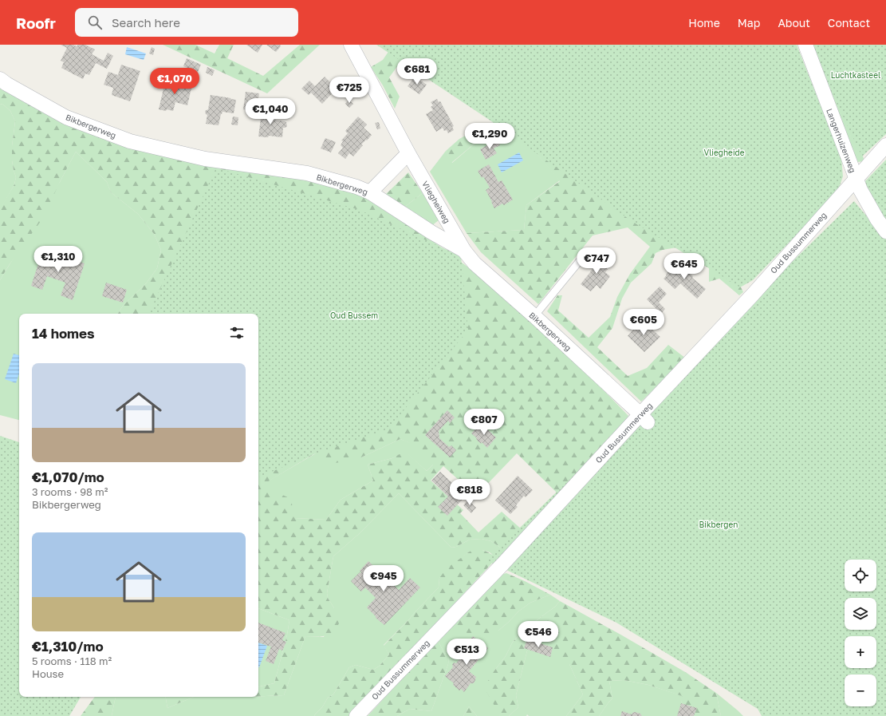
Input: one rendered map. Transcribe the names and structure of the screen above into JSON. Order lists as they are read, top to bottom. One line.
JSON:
{"streets":{"street":["Bikbergerweg","Langerhuizenweg","Vliegheiweg","Oud Bussummerweg"]},"crossings":[["Bikbergerweg","Vliegheiweg"],["Bikbergerweg","Oud Bussummerweg"],["Langerhuizenweg","Oud Bussummerweg"]],"parks":["Luchtkasteel","Vliegheide","Oud Bussem","Bikbergen"],"page":{"header":"Roofr","search":"Search here","nav":["Home","Map","About","Contact"],"price":["€681","€1,070","€725","€1,040","€1,290","€1,310","€747","€645","€605","€807","€818","€945","€546","€513"],"heading":"14 homes","list":[{"name":"€1,070/mo","note":"3 rooms · 98 m² · Bikbergerweg"},{"name":"€1,310/mo","note":"5 rooms · 118 m² · House"}],"map_buttons":["+","−"]}}
